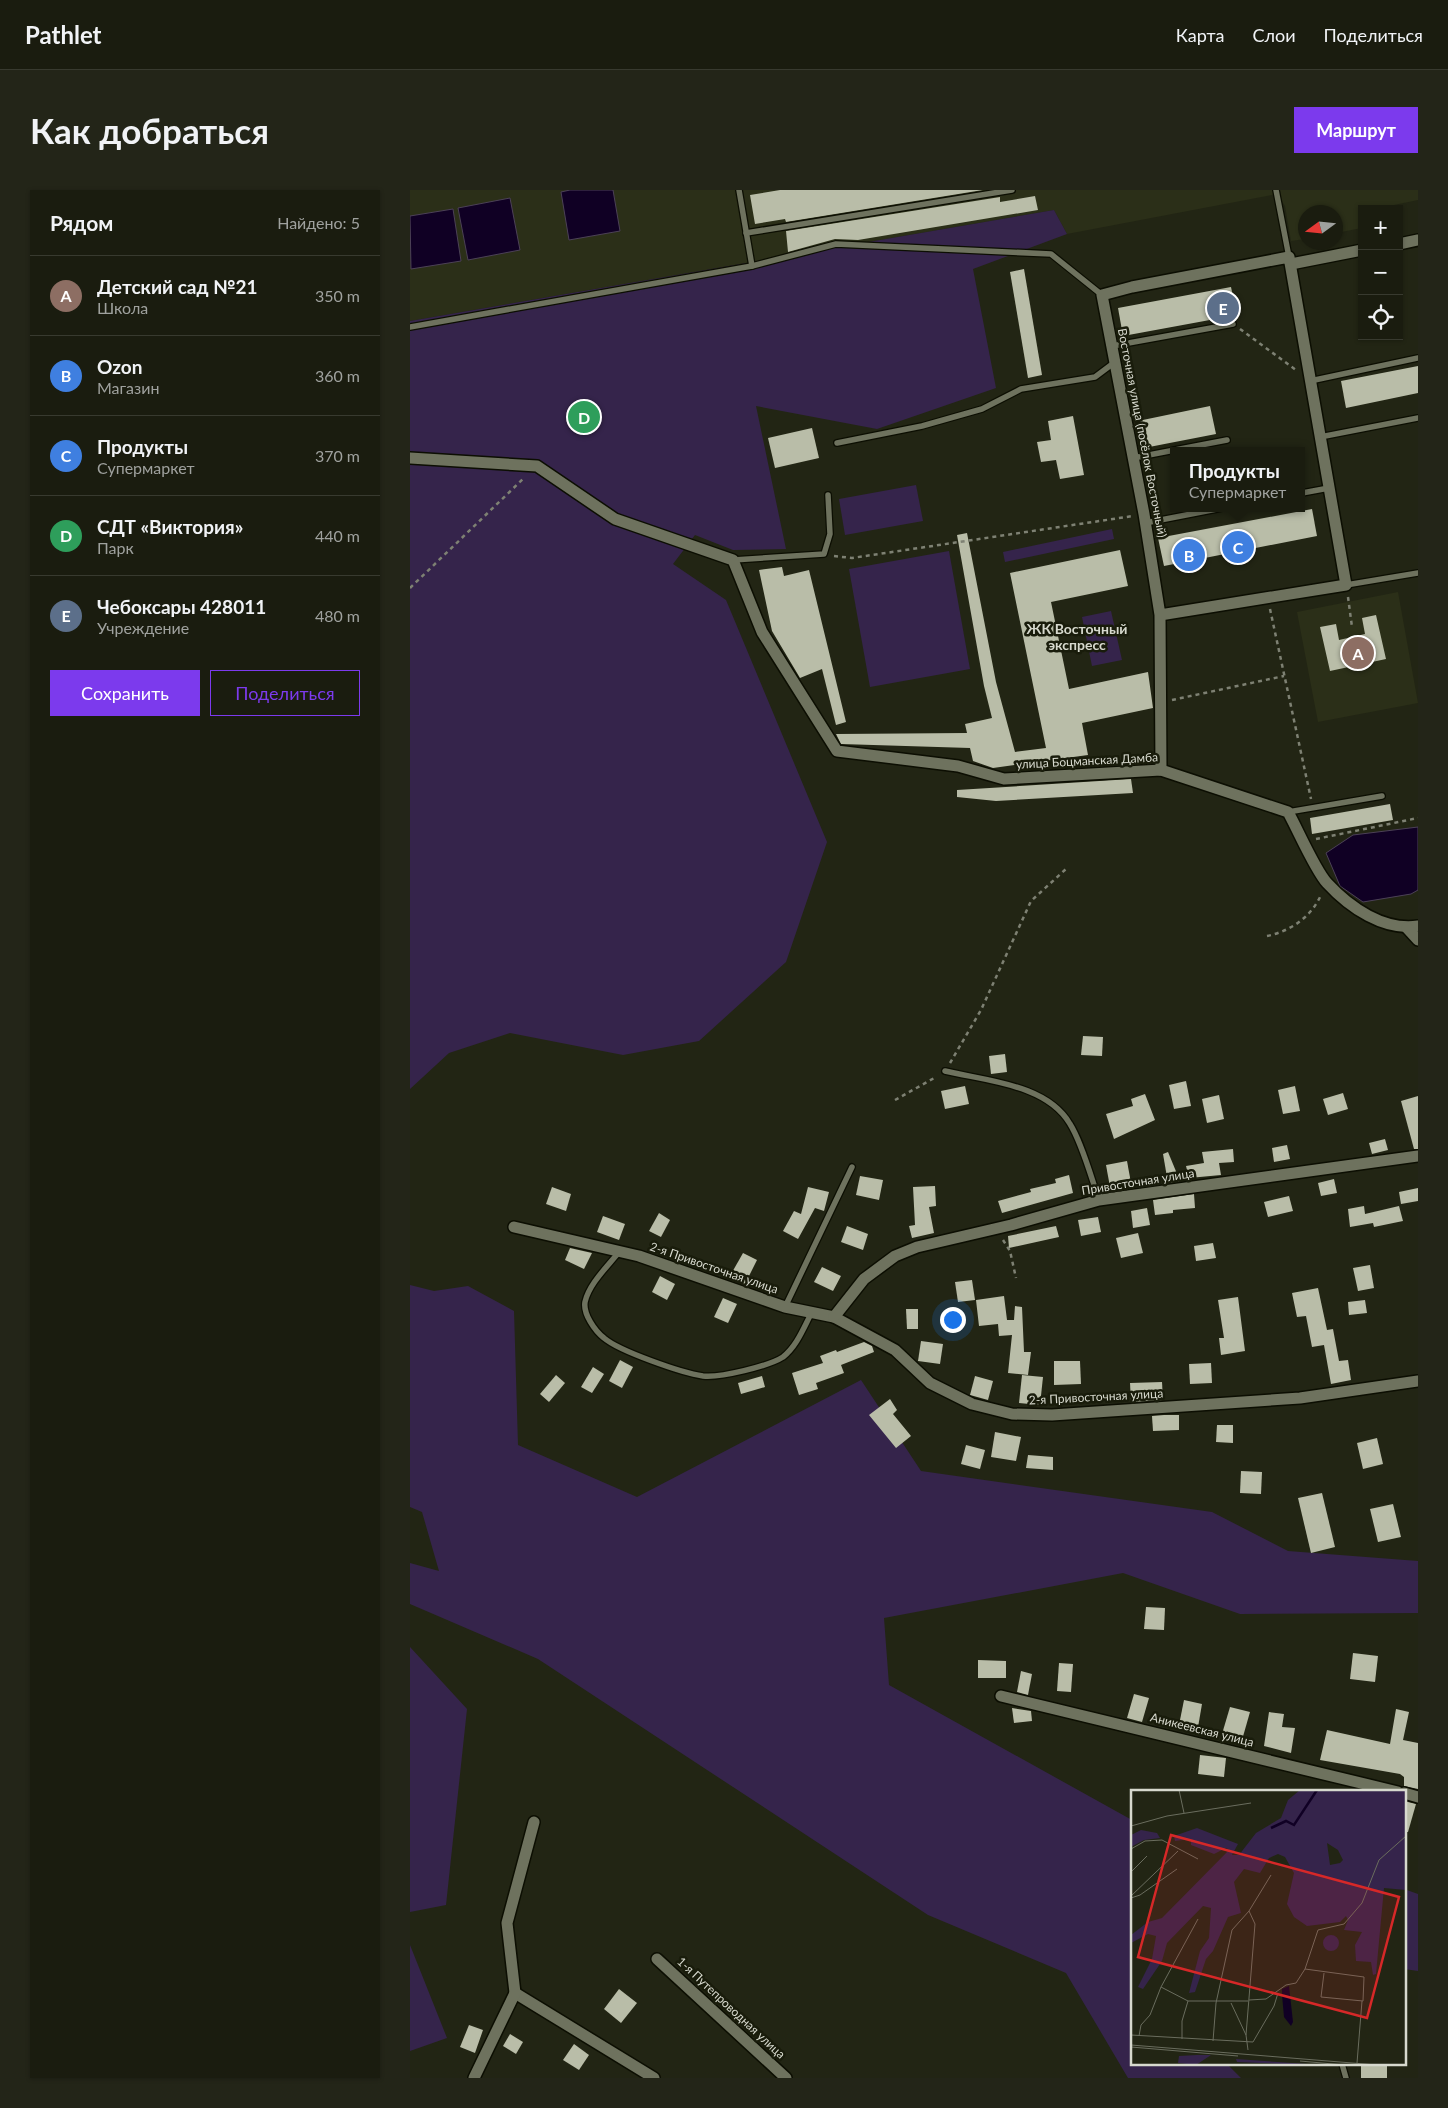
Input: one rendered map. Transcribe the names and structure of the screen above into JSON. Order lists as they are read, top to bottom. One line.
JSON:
{"streets":{"street":["Восточная улица (посёлок Восточный)","улица Боцманская Дамба","Привосточная улица","2-я Привосточная улица","Аникеевская улица","1-я Путепроводная улица"]},"crossings":[["Восточная улица (посёлок Восточный)","улица Боцманская Дамба"],["Привосточная улица","2-я Привосточная улица"]],"districts":["ЖК Восточный экспресс"],"north":"left","page":{"header":"Pathlet","nav":["Карта","Слои","Поделиться"],"buttons":["Маршрут",["Сохранить","Поделиться"]],"title":"Как добраться","heading":["Рядом","Найдено: 5"],"map_buttons":["+","−"],"list":[{"mark":"A","name":"Детский сад №21","note":"Школа","value":"350 m"},{"mark":"B","name":"Ozon","note":"Магазин","value":"360 m"},{"mark":"C","name":"Продукты","note":"Супермаркет","value":"370 m"},{"mark":"D","name":"СДТ «Виктория»","note":"Парк","value":"440 m"},{"mark":"E","name":"Чебоксары 428011","note":"Учреждение","value":"480 m"}],"pins":["E","D","C","B","A"],"popup":["Продукты","Супермаркет"]}}
